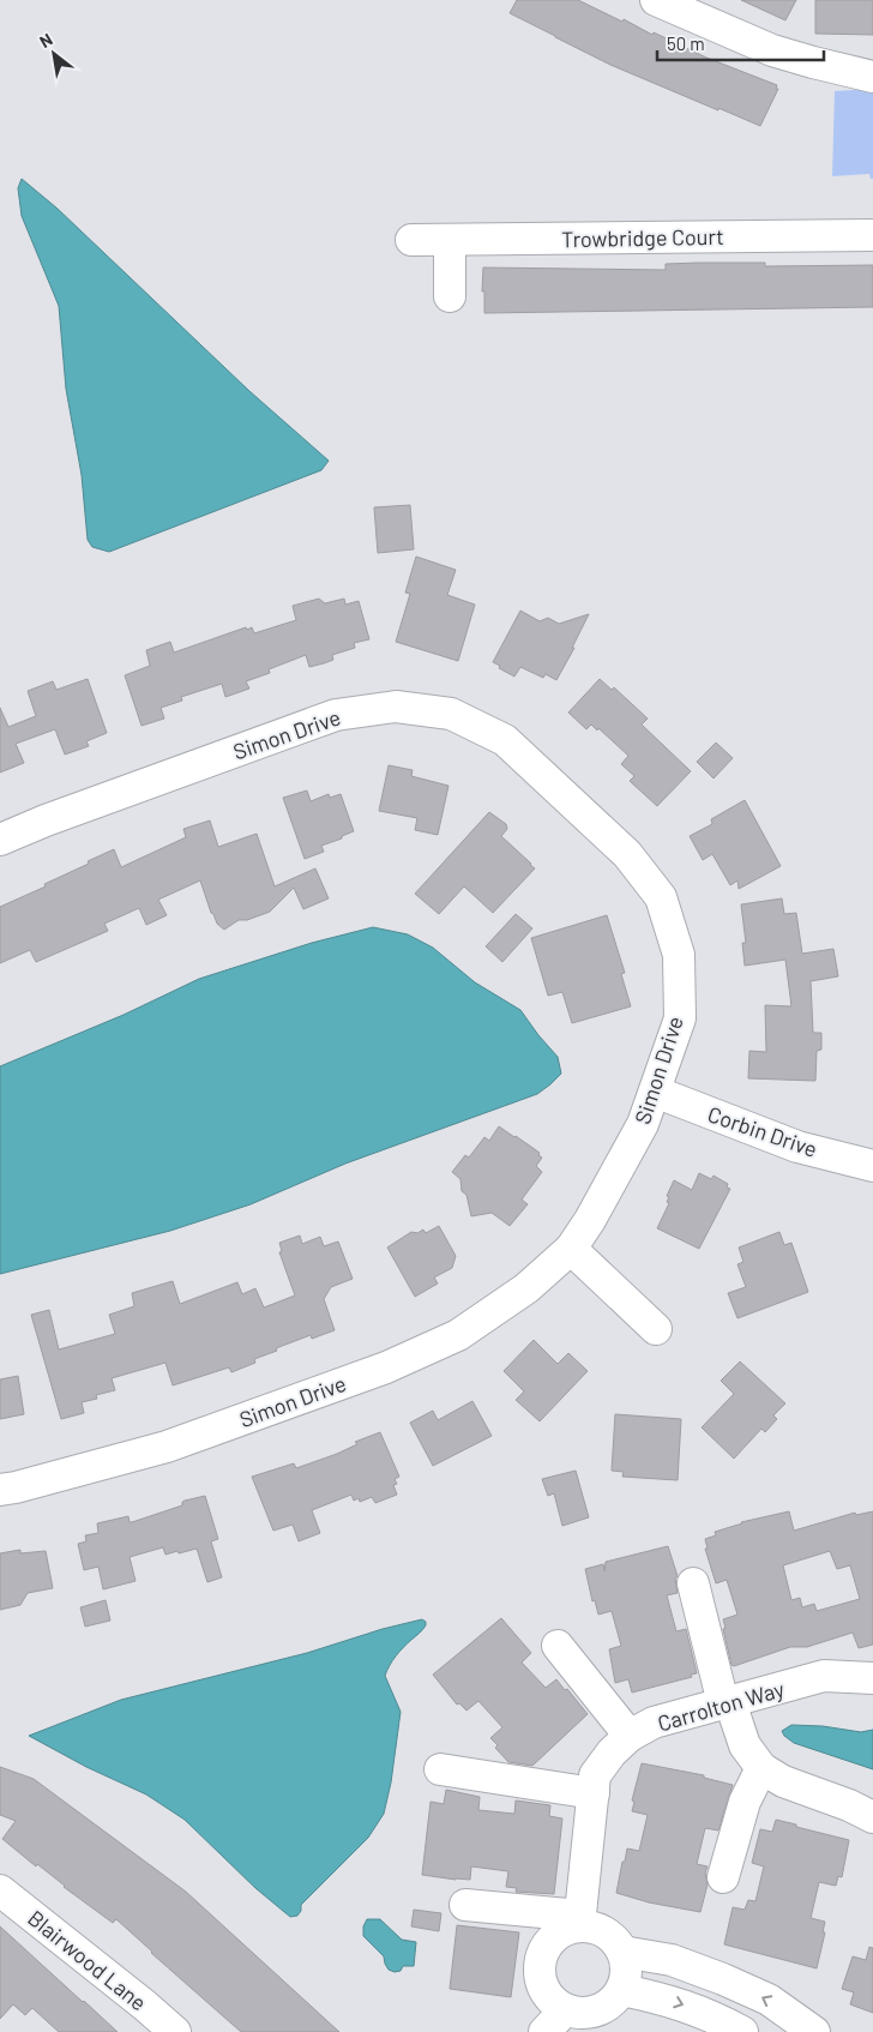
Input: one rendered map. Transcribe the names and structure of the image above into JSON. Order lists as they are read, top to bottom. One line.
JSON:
{"streets":{"street":["Trowbridge Court","Simon Drive","Corbin Drive","Carrolton Way","Blairwood Lane"]},"crossings":[["Simon Drive","Corbin Drive"]],"scale_bar":"50 m","north":"top left"}
